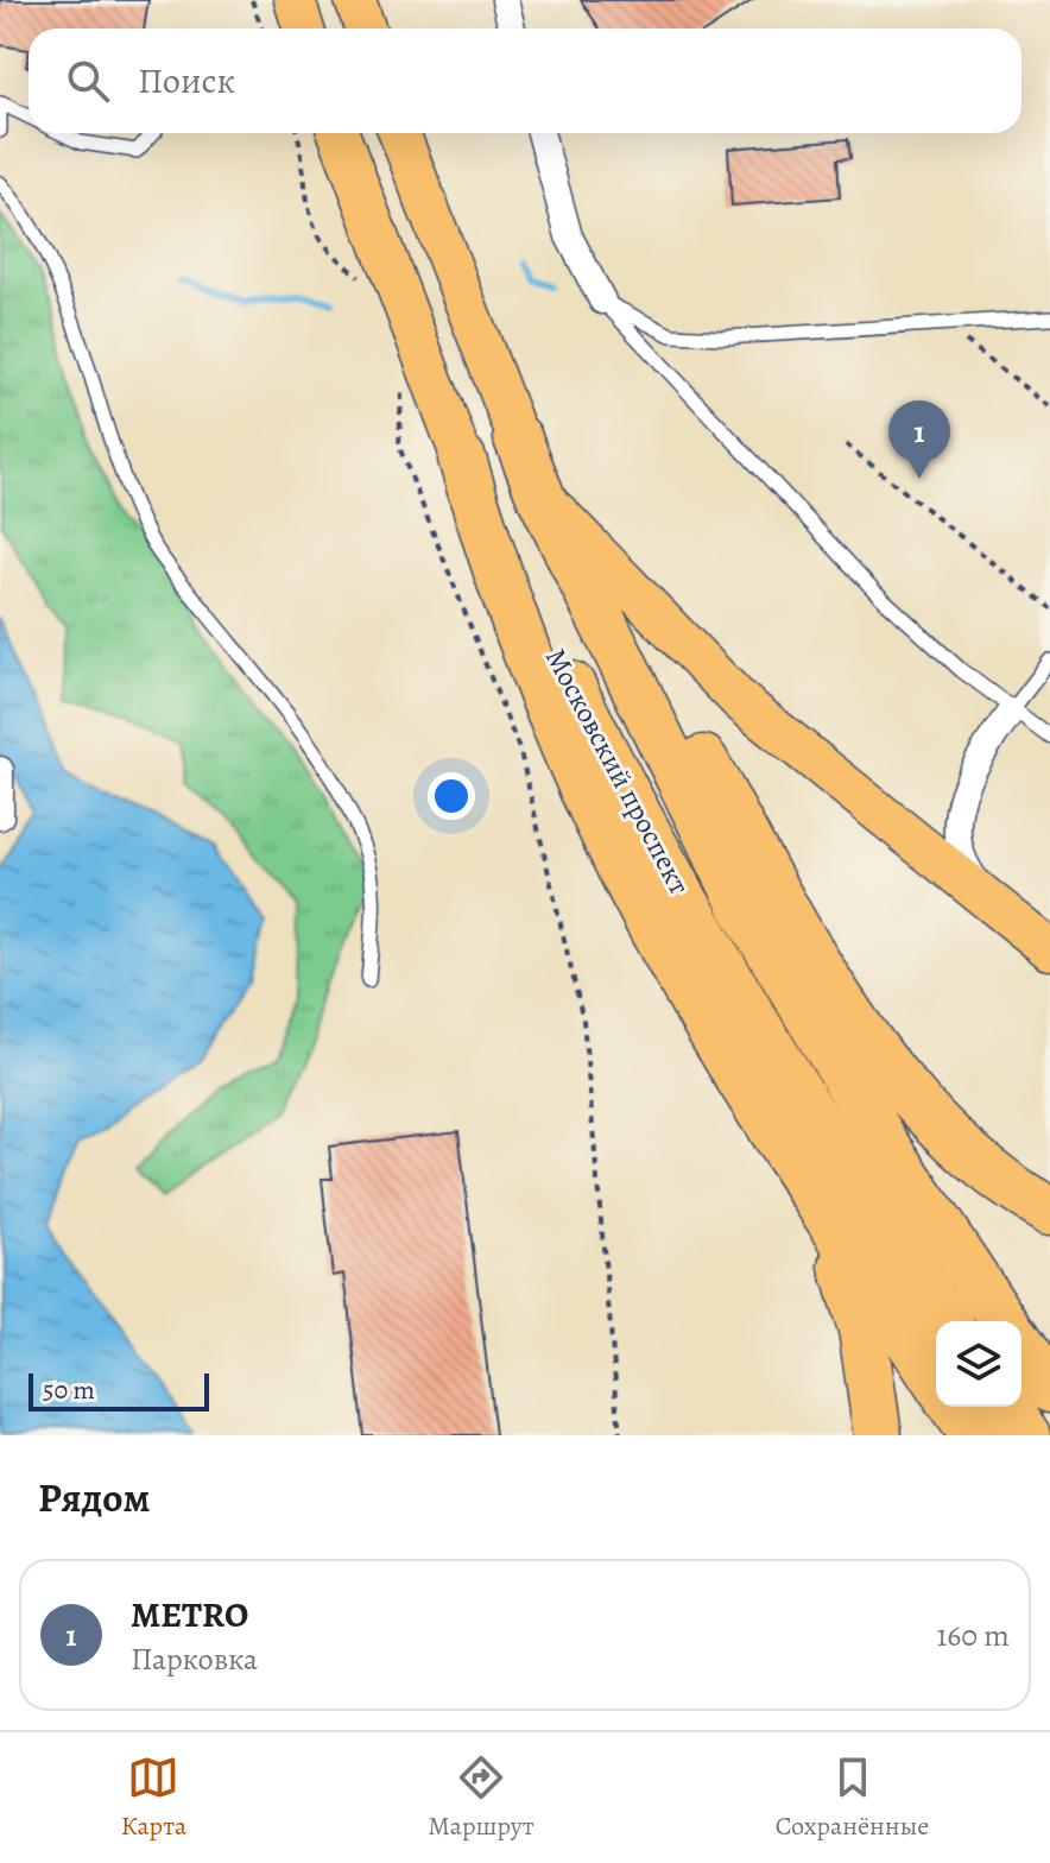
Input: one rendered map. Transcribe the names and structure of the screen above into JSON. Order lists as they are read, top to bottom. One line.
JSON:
{"streets":{"highway":["Московский проспект"]},"scale_bar":"50 m","page":{"search":"Поиск","pins":"1","scale":"50 m","heading":"Рядом","list":[{"mark":"1","name":"METRO","note":"Парковка","value":"160 m"}],"nav":["Карта","Маршрут","Сохранённые"]}}
